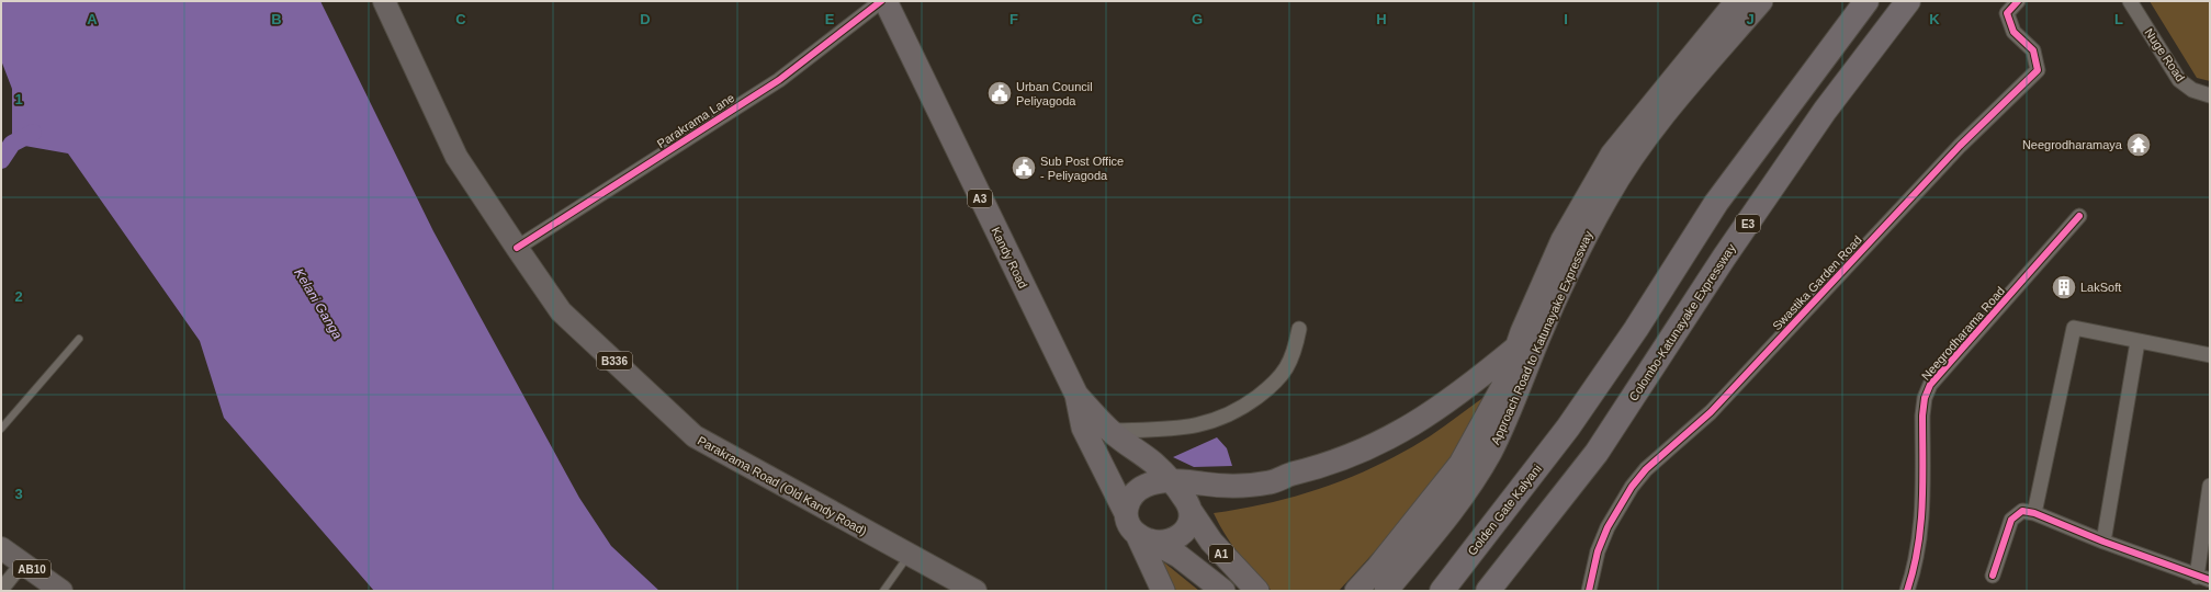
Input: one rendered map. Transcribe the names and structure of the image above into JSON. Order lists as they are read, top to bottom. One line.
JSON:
{"streets":{"highway":["A3","E3","Kandy Road","Colombo-Katunayake Expressway","Approach Road to Katunayake Expressway","Golden Gate Kalyani","A1"],"main road":["B336","Parakrama Road (Old Kandy Road)","AB10"],"street":["Nuge Road","Parakrama Lane","Swastika Garden Road","Neegrodharama Road"]},"crossings":[["Parakrama Lane","Parakrama Road (Old Kandy Road)"],["Kandy Road","A1"]],"water":["Kelani Ganga"],"places":{"public building":["Urban Council Peliyagoda","Sub Post Office - Peliyagoda"],"temple":["Neegrodharamaya"],"building":["LakSoft"]},"grid":{"columns":["A","B","C","D","E","F","G","H","I","J","K","L"],"rows":["1","2","3"]}}
